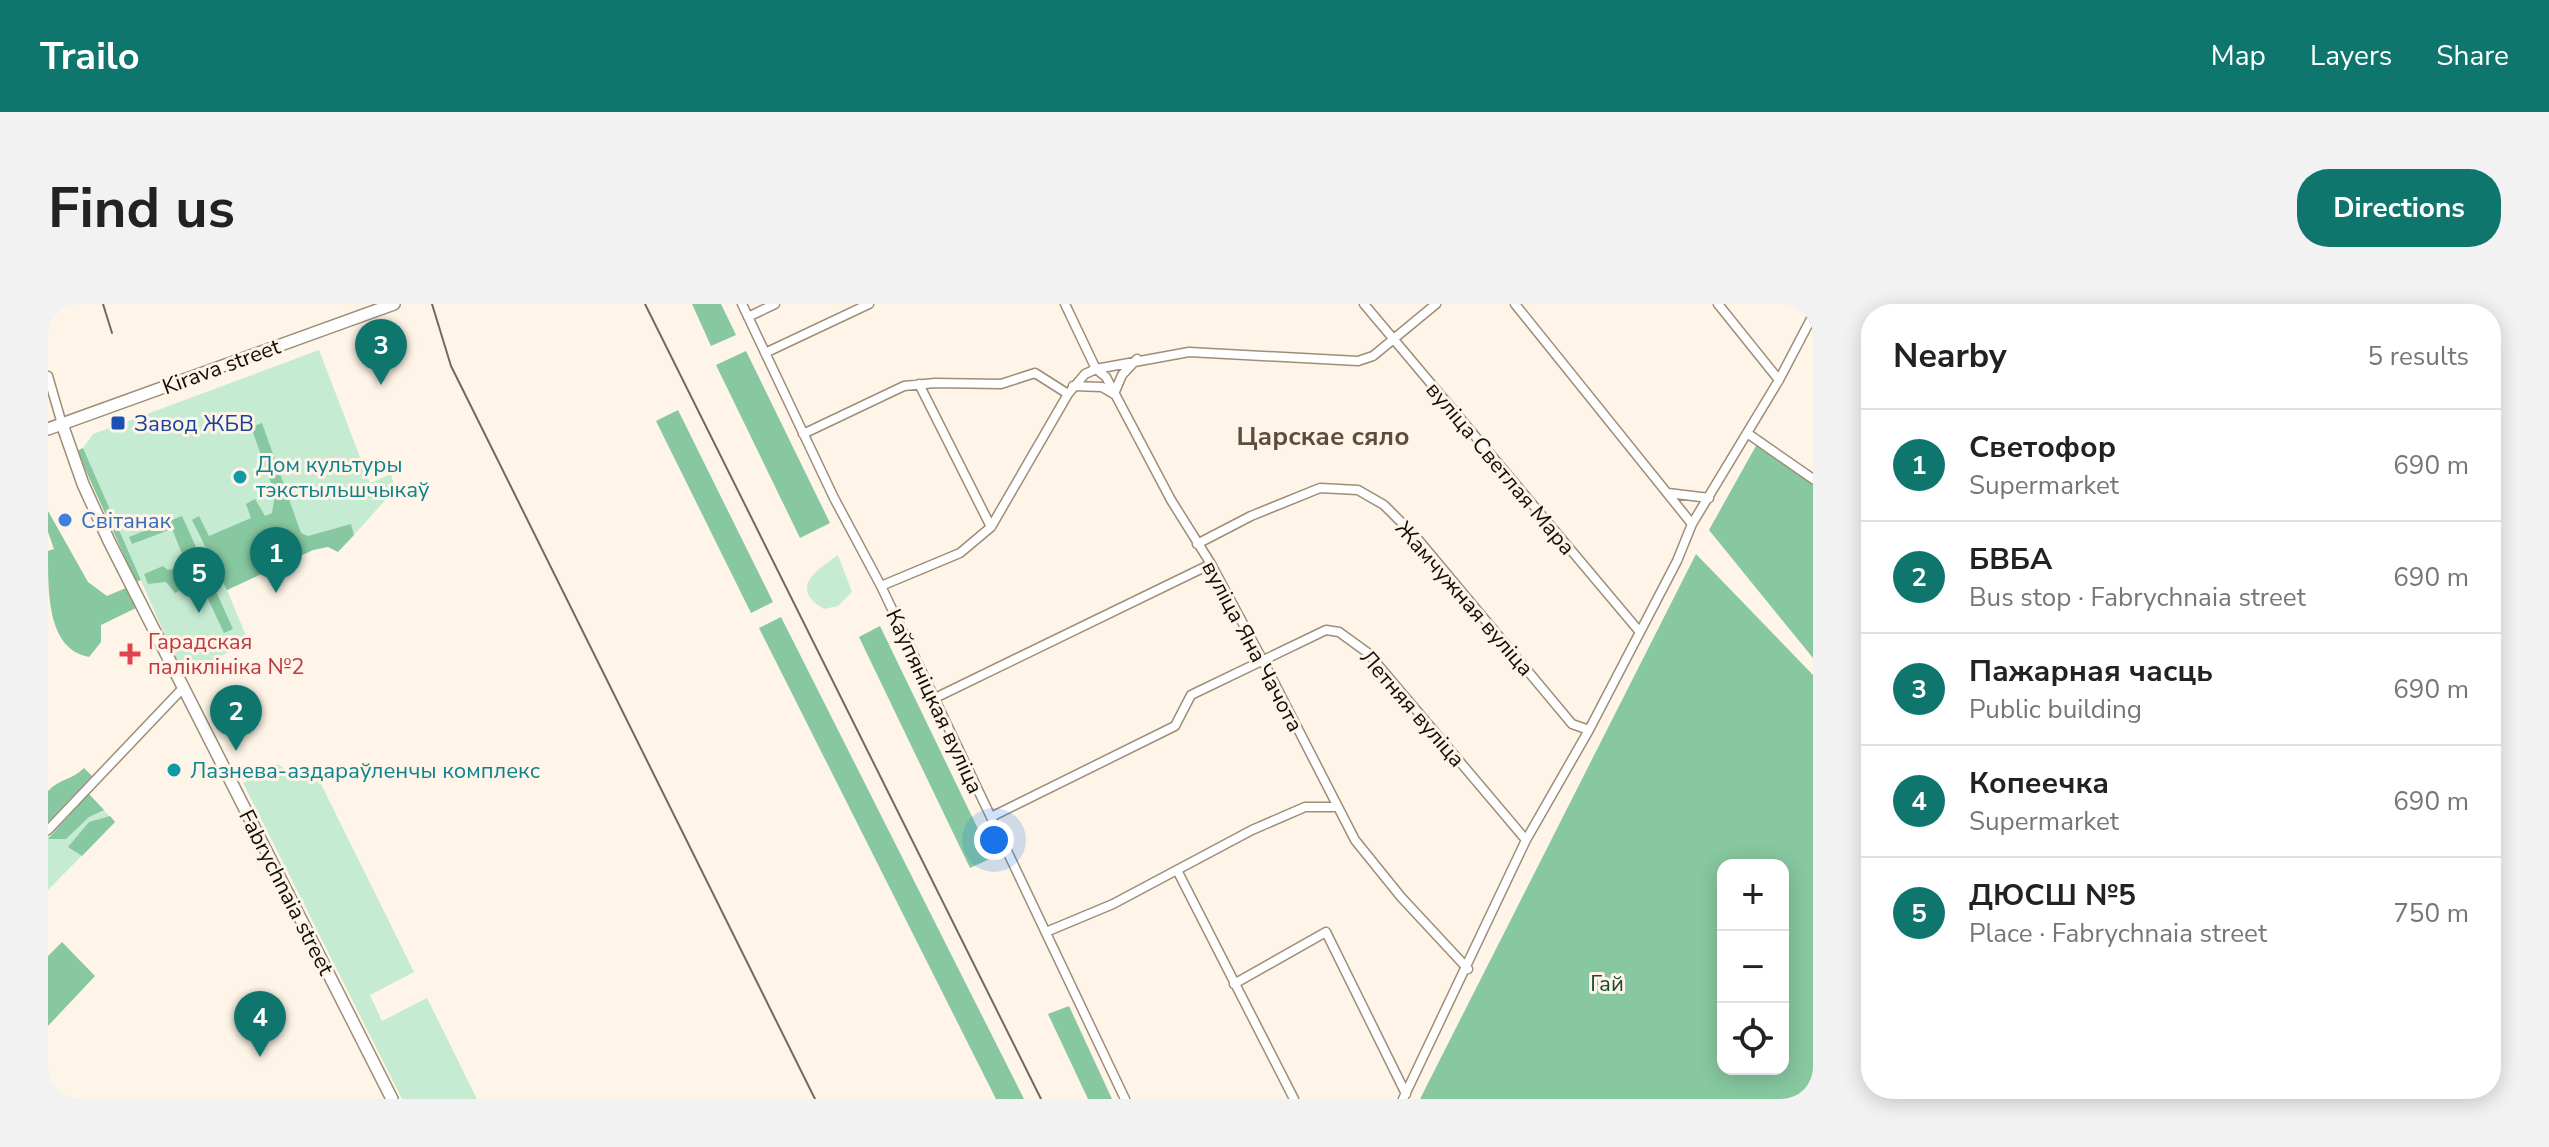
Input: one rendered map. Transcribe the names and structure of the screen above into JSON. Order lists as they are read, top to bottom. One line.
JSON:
{"streets":{"main road":["Kirava street","Fabrychnaia street"],"street":["вуліца Светлая Мара","Жамчужная вуліца","вуліца Яна Чачота","Каўпяніцкая вуліца","Летняя вуліца"]},"crossings":[["Kirava street","Fabrychnaia street"],["Жамчужная вуліца","вуліца Яна Чачота"],["вуліца Яна Чачота","Летняя вуліца"],["Каўпяніцкая вуліца","Летняя вуліца"]],"districts":["Царскае сяло"],"parks":["Гай"],"places":{"transit":["Завод ЖБВ"],"other":["Дом культуры тэкстыльшчыкаў","Світанак","Лазнева-аздараўленчы комплекс"],"health":["Гарадская паліклініка №2"]},"page":{"header":"Trailo","nav":["Map","Layers","Share"],"buttons":"Directions","title":"Find us","heading":["Nearby","5 results"],"pins":["3","1","5","2","4"],"list":[{"mark":"1","name":"Светофор","note":"Supermarket","value":"690 m"},{"mark":"2","name":"БВБА","note":"Bus stop · Fabrychnaia street","value":"690 m"},{"mark":"3","name":"Пажарная часць","note":"Public building","value":"690 m"},{"mark":"4","name":"Копеечка","note":"Supermarket","value":"690 m"},{"mark":"5","name":"ДЮСШ №5","note":"Place · Fabrychnaia street","value":"750 m"}],"map_buttons":["+","−"]}}
